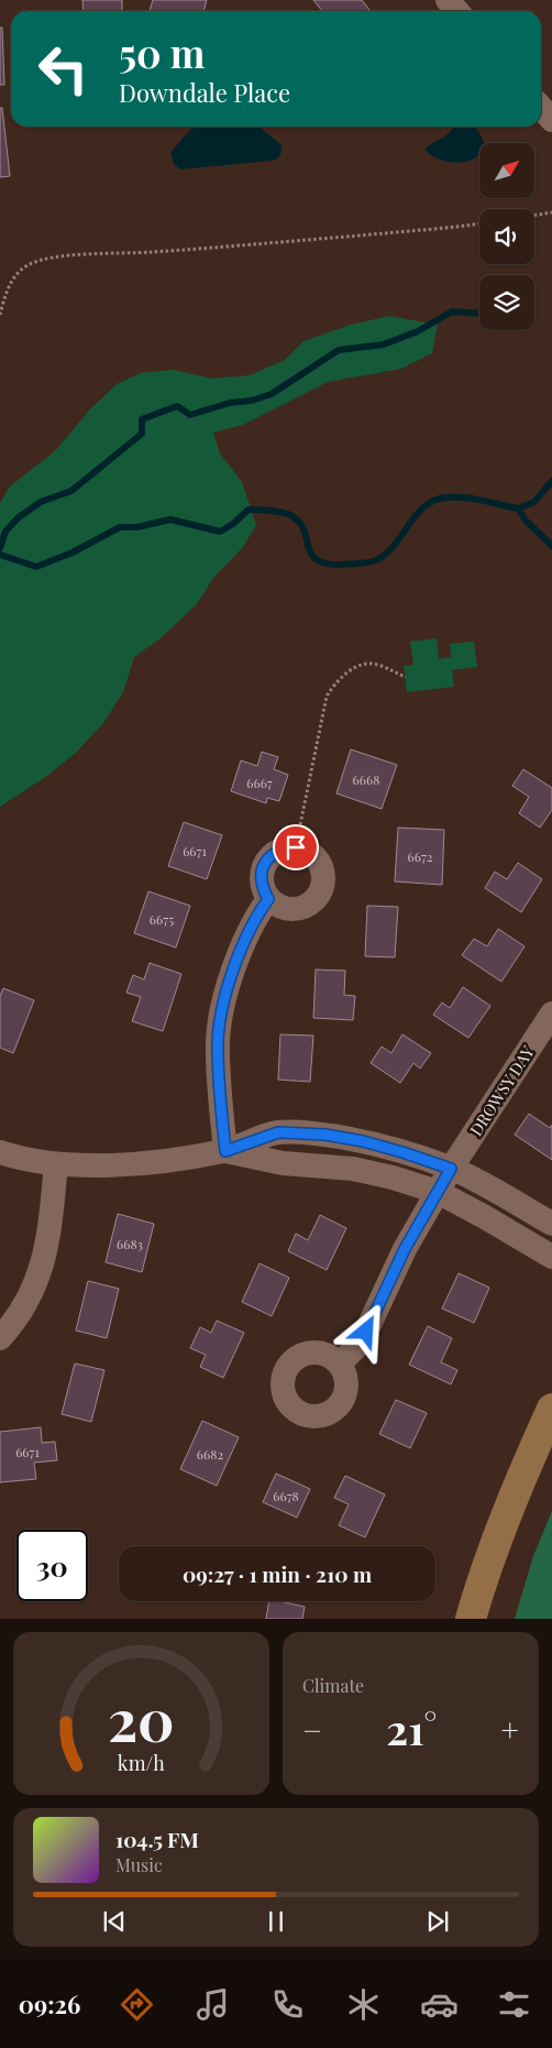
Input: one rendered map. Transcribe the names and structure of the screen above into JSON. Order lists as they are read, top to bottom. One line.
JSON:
{"streets":{"street":["DROWSY DAY"]},"house_numbers":["6668","6667","6671","6672","6675","6683","6671","6682","6678"],"north":"top right","page":{"turn":["50 m","Downdale Place"],"limit":"30","trip":"09:27 · 1 min · 210 m","tile":"Climate","heat":["−","21°","+"],"song":["104.5 FM","Music"],"tabs":"09:26","gauge":["20","km/h"]}}
